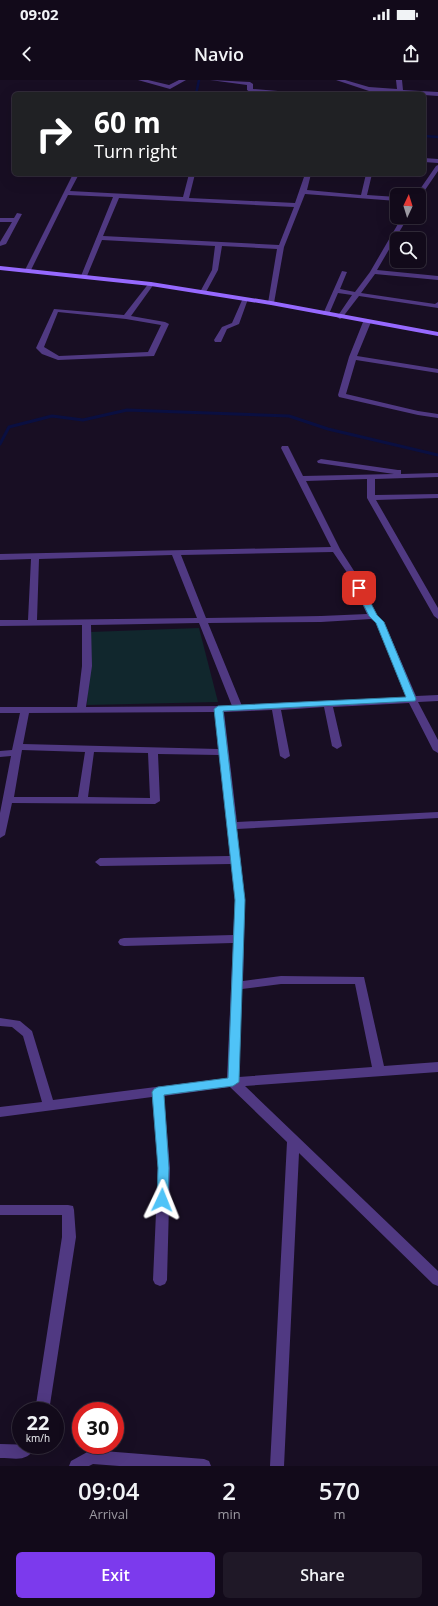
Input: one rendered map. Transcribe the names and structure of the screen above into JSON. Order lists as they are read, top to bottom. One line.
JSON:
{"north":"top","page":{"status":"09:02","header":"Navio","turn":["60 m","Turn right"],"speed":"22 km/h","limit":"30","eta":["09:04","Arrival","2","min","570","m"],"buttons":["Exit","Share"]}}
